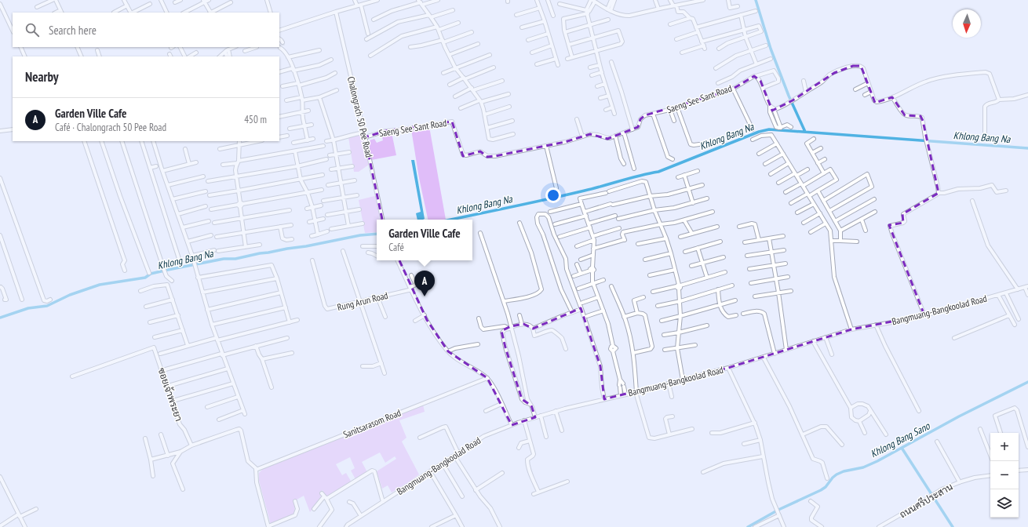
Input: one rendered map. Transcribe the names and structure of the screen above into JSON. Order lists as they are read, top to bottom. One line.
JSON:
{"streets":{"street":["Saeng See Sant Road","Chalongrach 50 Pee Road","Rung Arun Road","Bangmuang-Bangkoolad Road","ซอยเจ้าพระยา","Sanitsarasom Road","ถนนศรีประสาน"]},"crossings":[["Saeng See Sant Road","Chalongrach 50 Pee Road"]],"water":["Khlong Bang Na","Khlong Bang Sano"],"north":"bottom","page":{"search":"Search here","heading":"Nearby","list":[{"mark":"A","name":"Garden Ville Cafe","note":"Café · Chalongrach 50 Pee Road","value":"450 m"}],"popup":["Garden Ville Cafe","Café"],"pins":"A","map_buttons":["+","−"]}}
